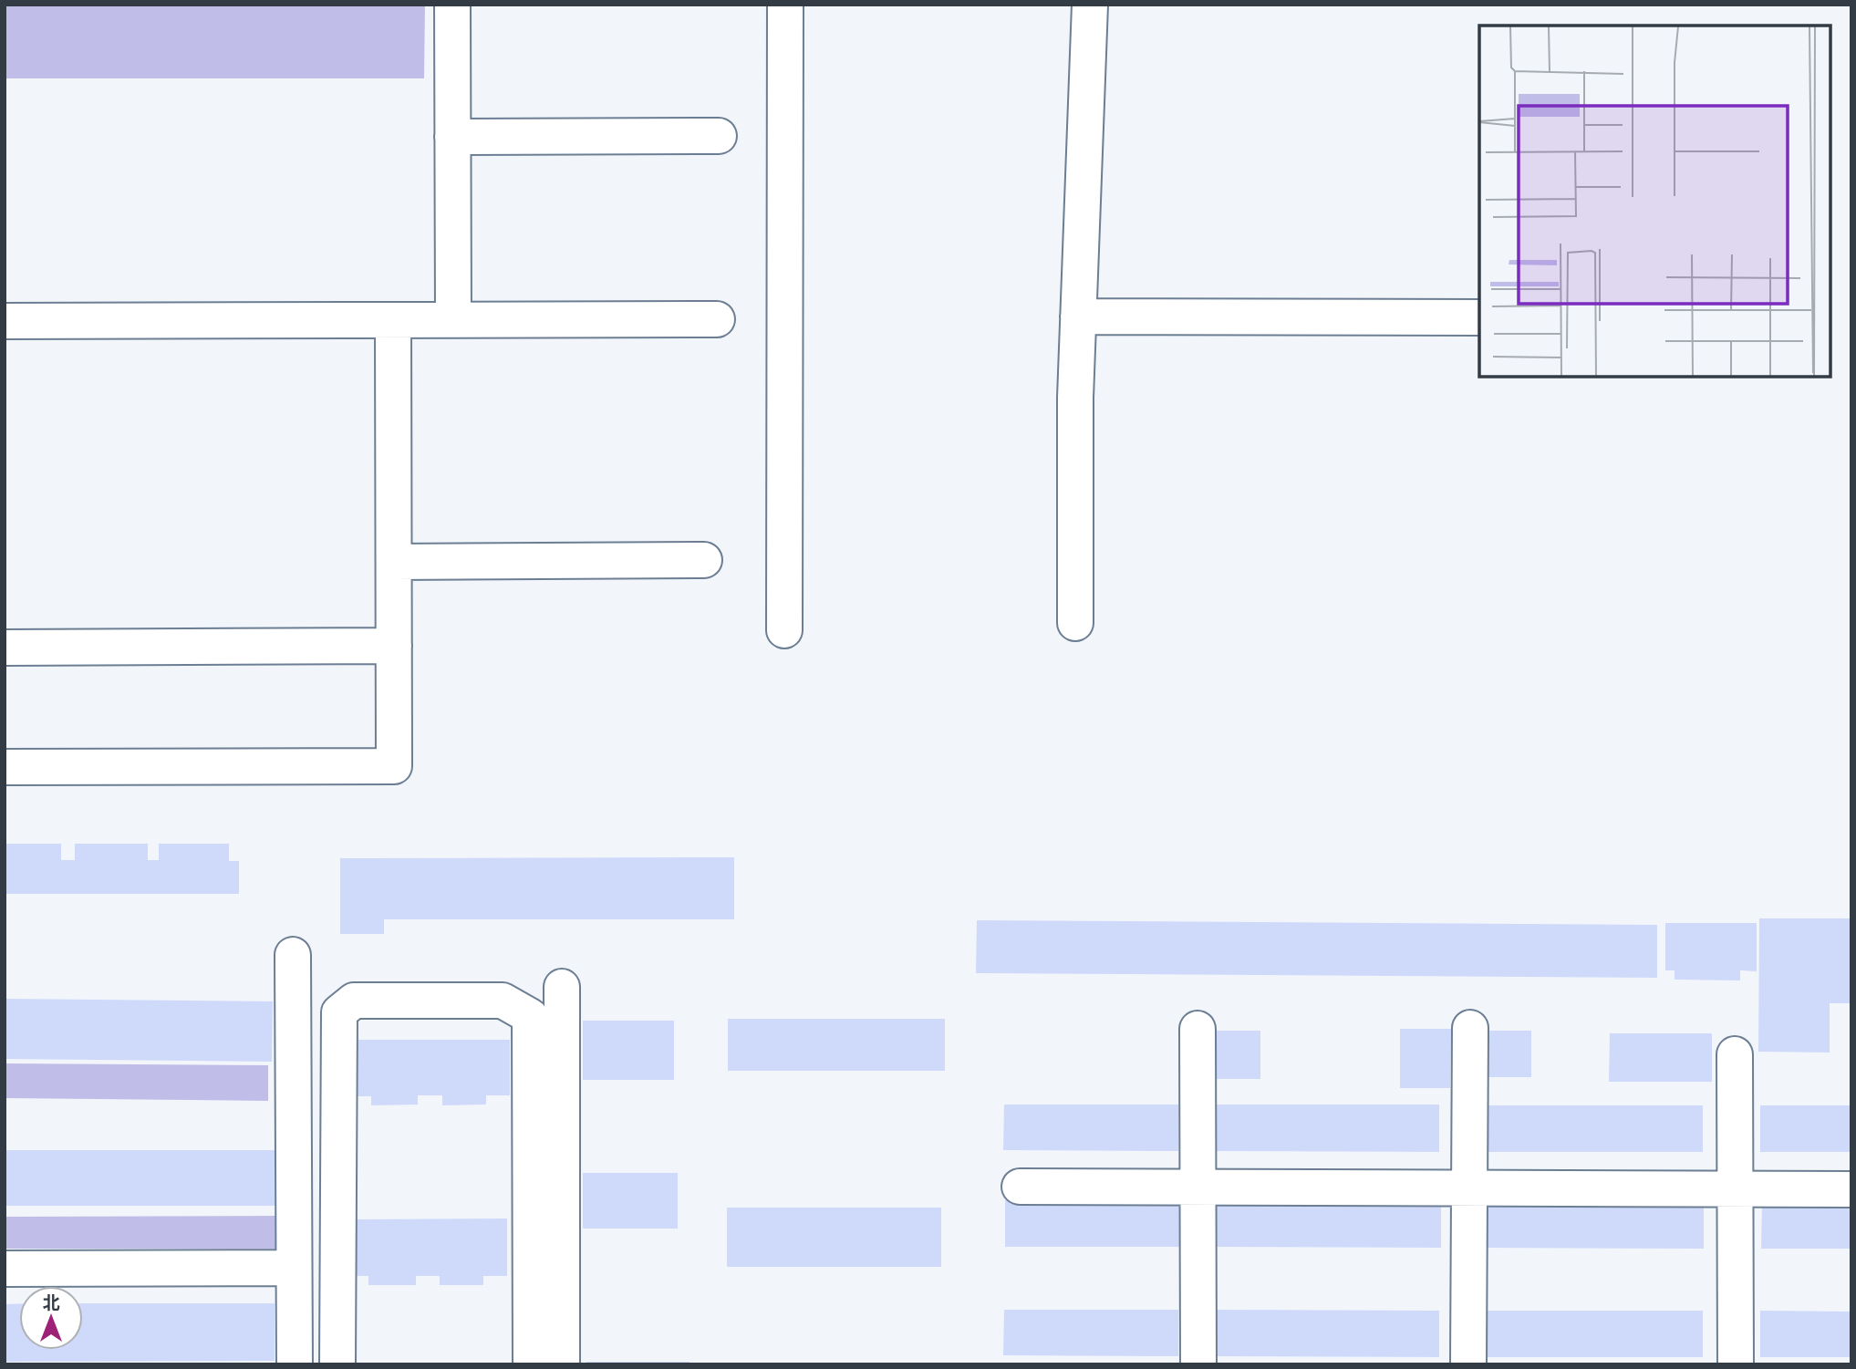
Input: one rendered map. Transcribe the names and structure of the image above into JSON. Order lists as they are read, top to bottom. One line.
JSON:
{"north":"top"}
